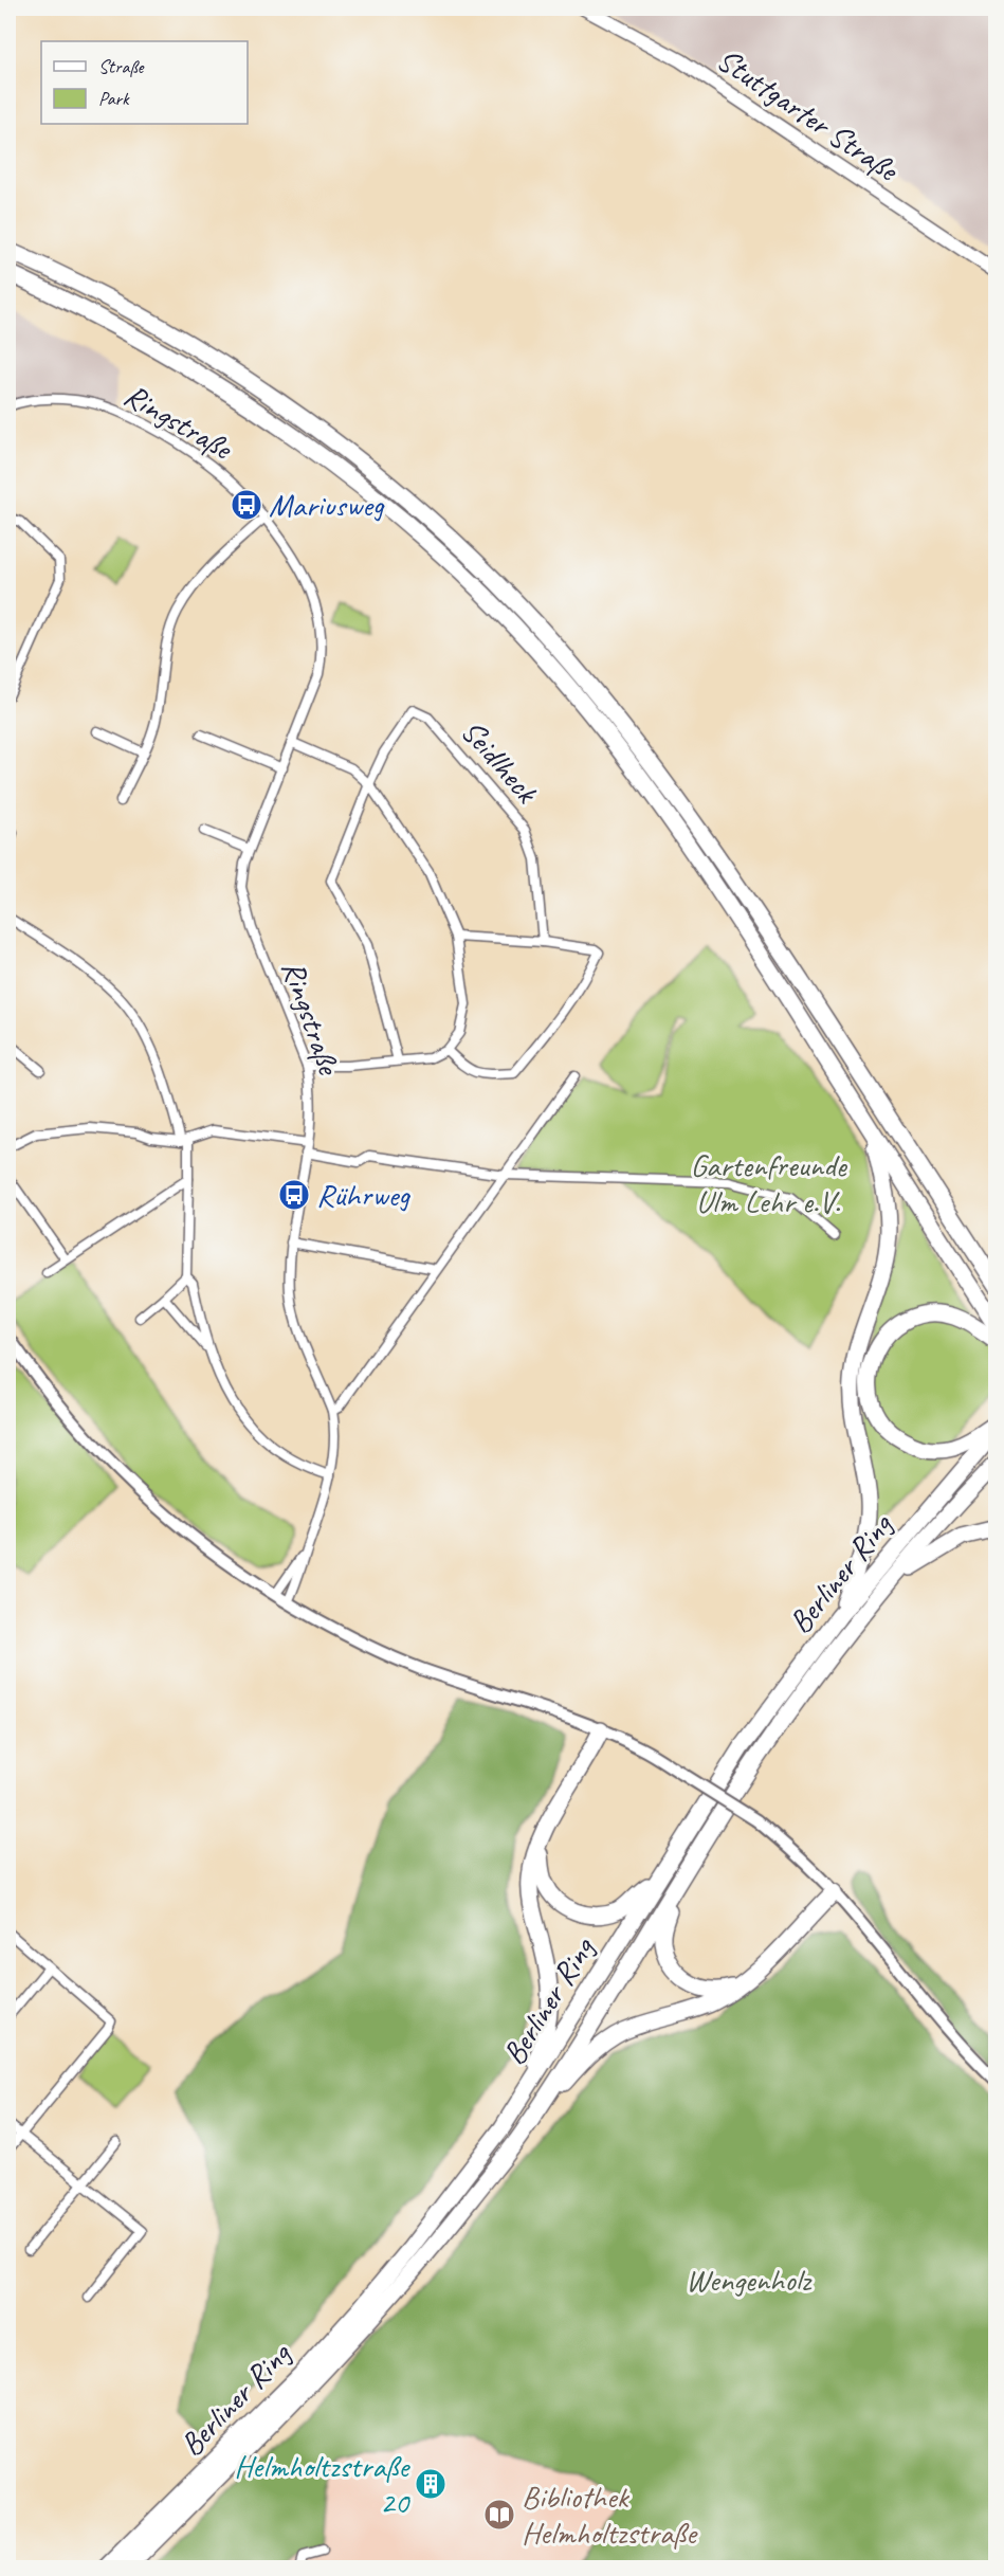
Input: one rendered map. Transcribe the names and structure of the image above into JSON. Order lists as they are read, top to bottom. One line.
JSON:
{"streets":{"highway":["Berliner Ring"],"main road":["Stuttgarter Straße"],"street":["Ringstraße","Seidlheck"]},"parks":["Gartenfreunde Ulm Lehr e.V.","Wengenholz"],"places":{"bus stop":["Mariusweg","Rührweg"],"building":["Helmholtzstraße 20"],"library":["Bibliothek Helmholtzstraße"]},"legend":["Straße","Park"]}
